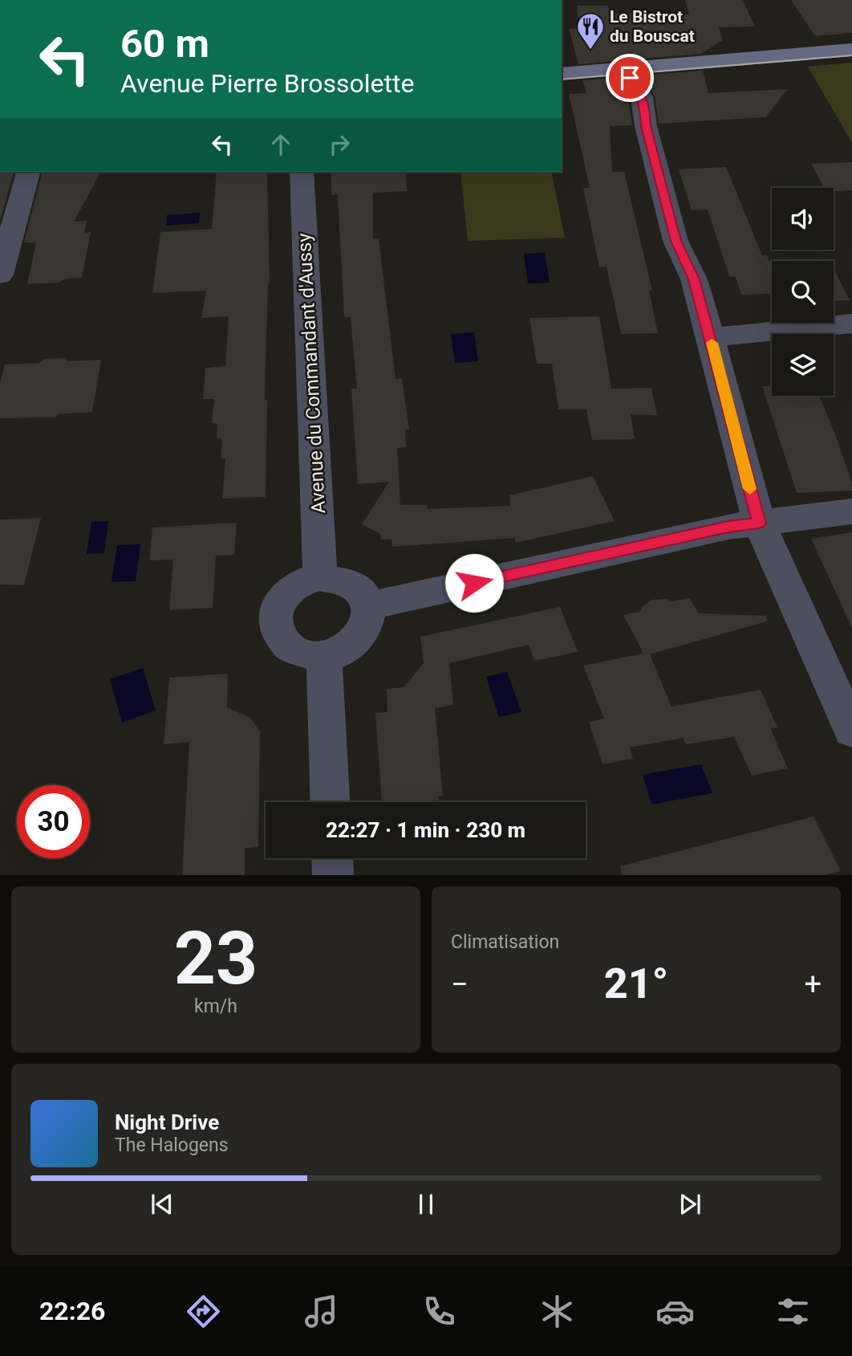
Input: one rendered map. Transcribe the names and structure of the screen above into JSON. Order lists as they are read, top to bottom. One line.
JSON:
{"streets":{"street":["Avenue du Commandant d'Aussy"]},"places":{"restaurant":["Le Bistrot du Bouscat"]},"page":{"turn":["60 m","Avenue Pierre Brossolette"],"limit":"30","trip":"22:27 · 1 min · 230 m","tile":[["23","km/h"],"Climatisation"],"heat":["−","21°","+"],"song":["Night Drive","The Halogens"],"tabs":"22:26"}}
